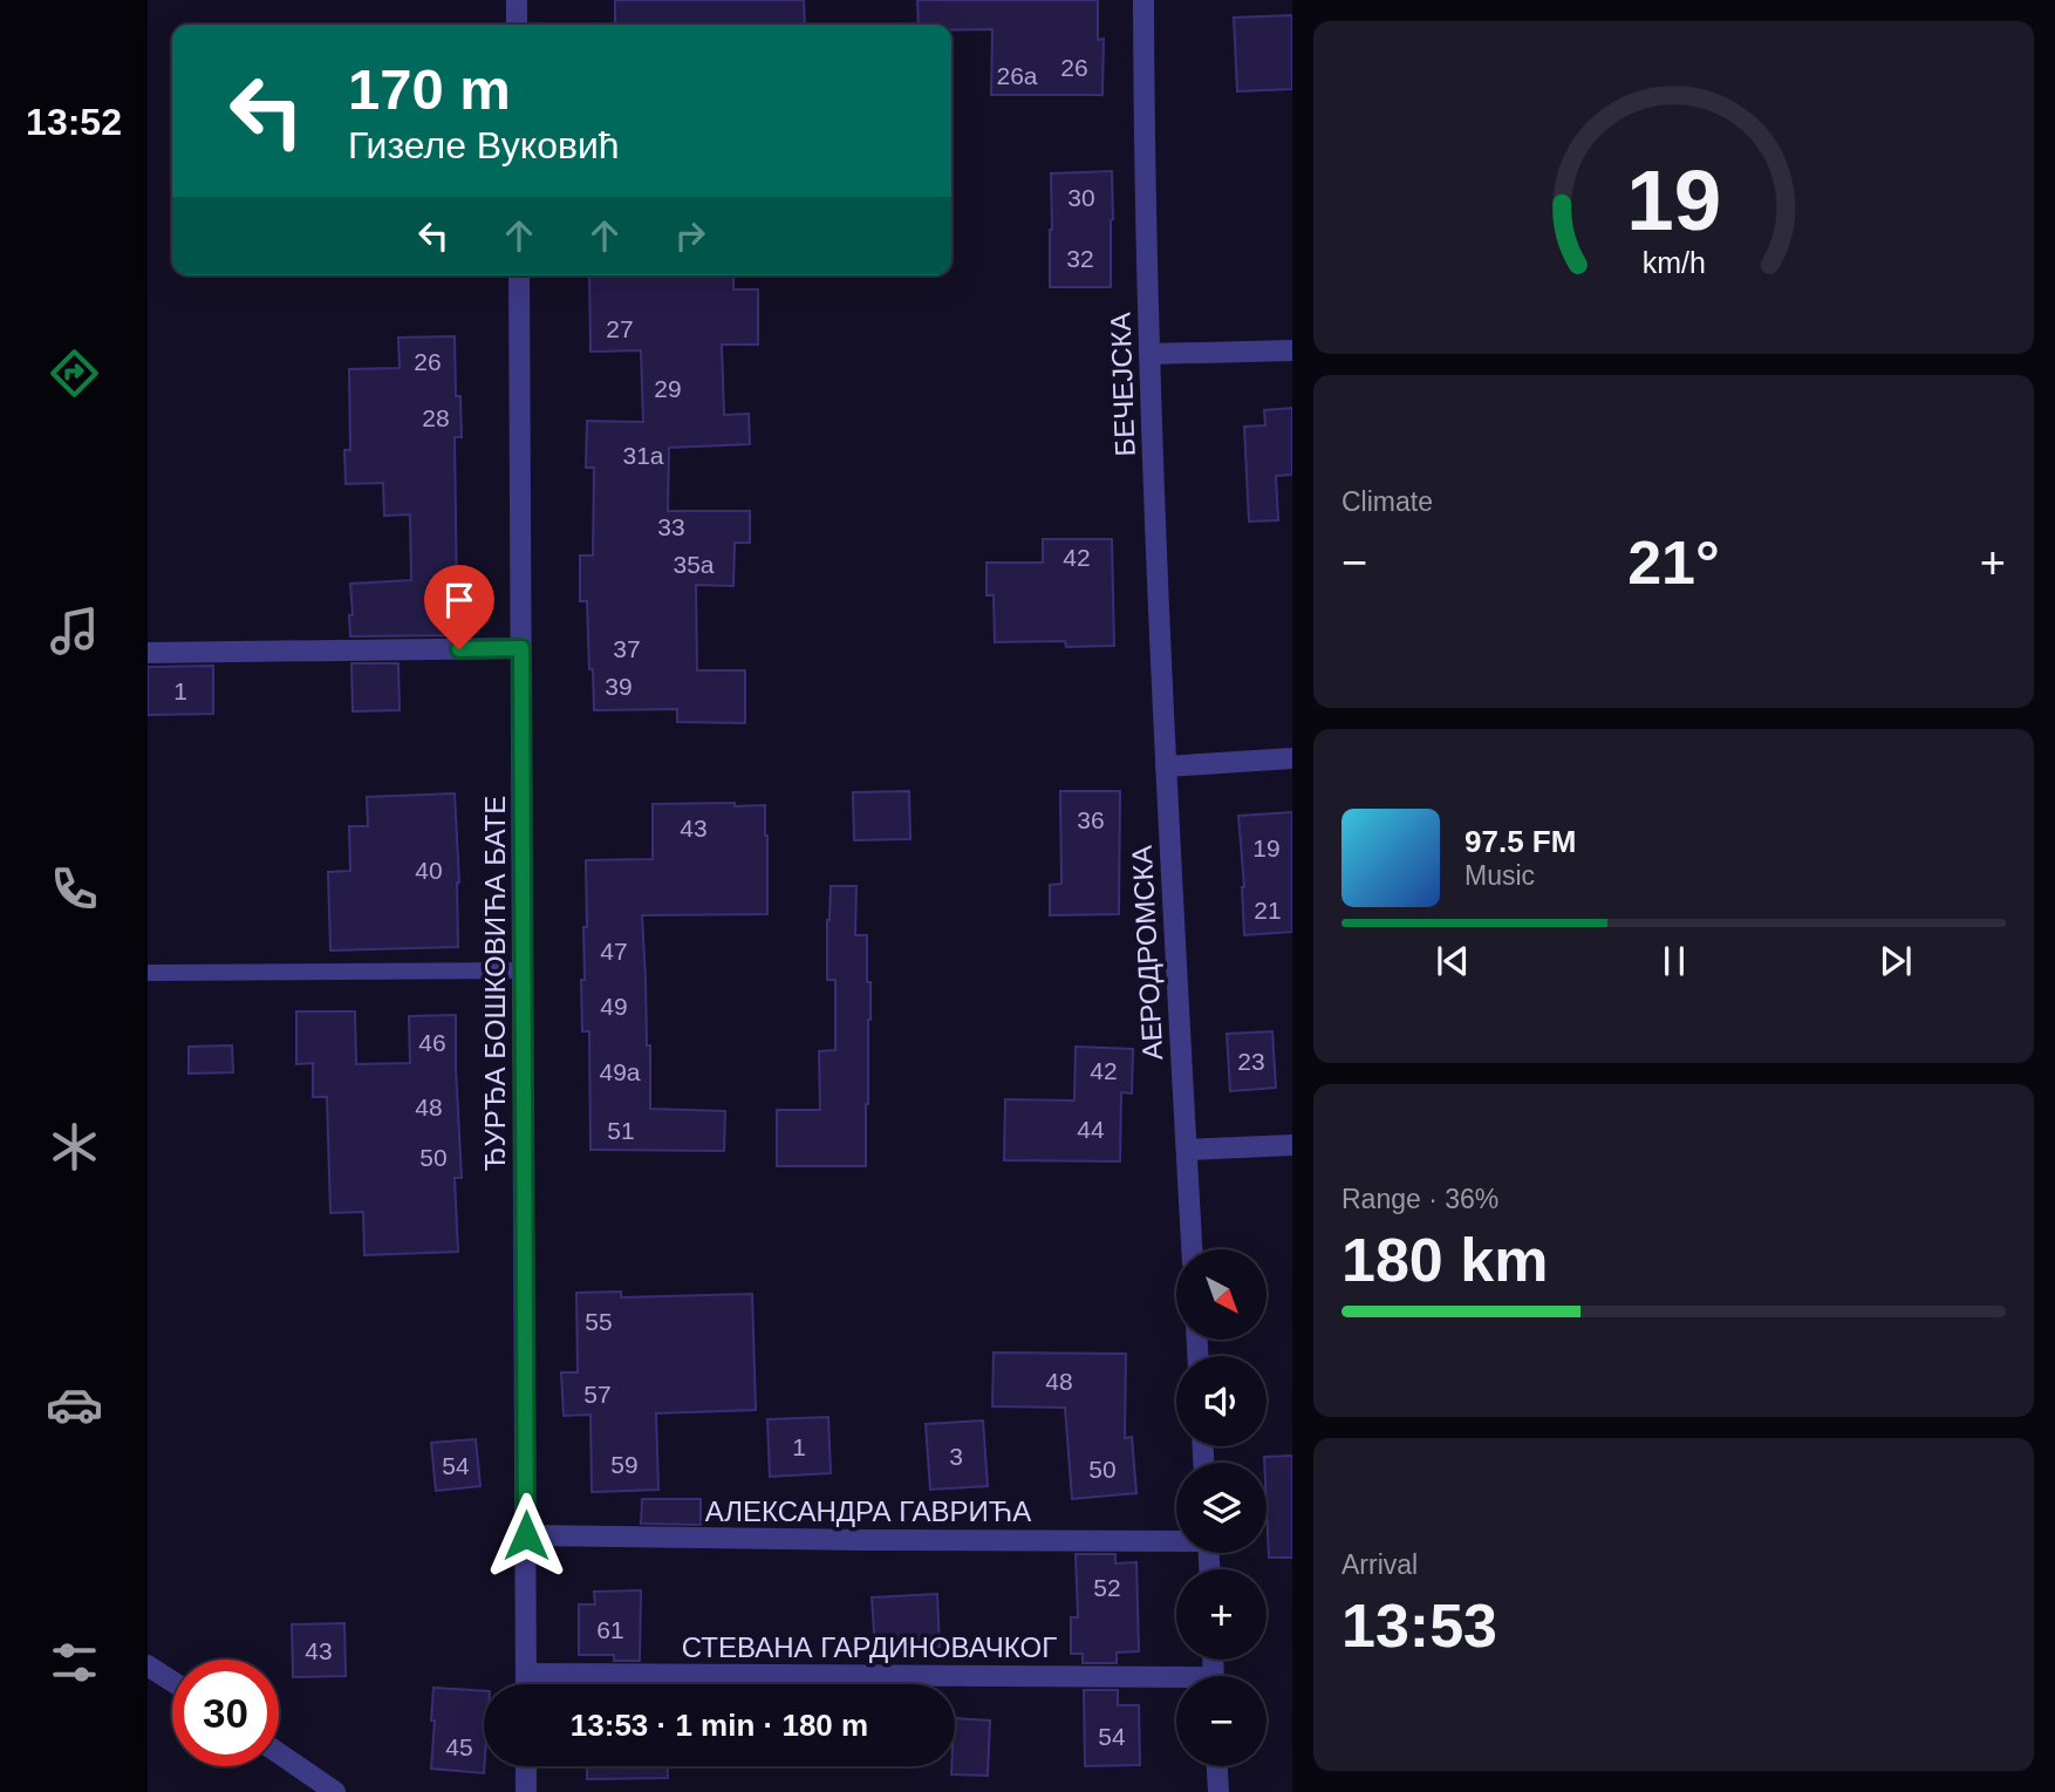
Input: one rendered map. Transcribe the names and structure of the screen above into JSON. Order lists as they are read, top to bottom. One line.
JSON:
{"streets":{"street":["БЕЧЕЈСКА","АЕРОДРОМСКА","ЂУРЂА БОШКОВИЋА БАТЕ","АЛЕКСАНДРА ГАВРИЋА","СТЕВАНА ГАРДИНОВАЧКОГ"]},"crossings":[["БЕЧЕЈСКА","АЕРОДРОМСКА"],["ЂУРЂА БОШКОВИЋА БАТЕ","АЛЕКСАНДРА ГАВРИЋА"],["ЂУРЂА БОШКОВИЋА БАТЕ","СТЕВАНА ГАРДИНОВАЧКОГ"]],"house_numbers":["26","26a","30","32","27","26","29","28","31a","33","42","35a","37","39","1","36","43","19","40","21","47","49","46","23","42","49a","48","44","51","50","55","48","57","1","3","59","54","50","52","61","43","54","45"],"north":"bottom right","page":{"tabs":"13:52","turn":["170 m","Гизеле Вуковић"],"tile":["Climate",["Range · 36%","180 km"],["Arrival","13:53"]],"heat":["−","21°","+"],"song":["97.5 FM","Music"],"map_buttons":["+","−"],"limit":"30","trip":"13:53 · 1 min · 180 m","gauge":["19","km/h"]}}
